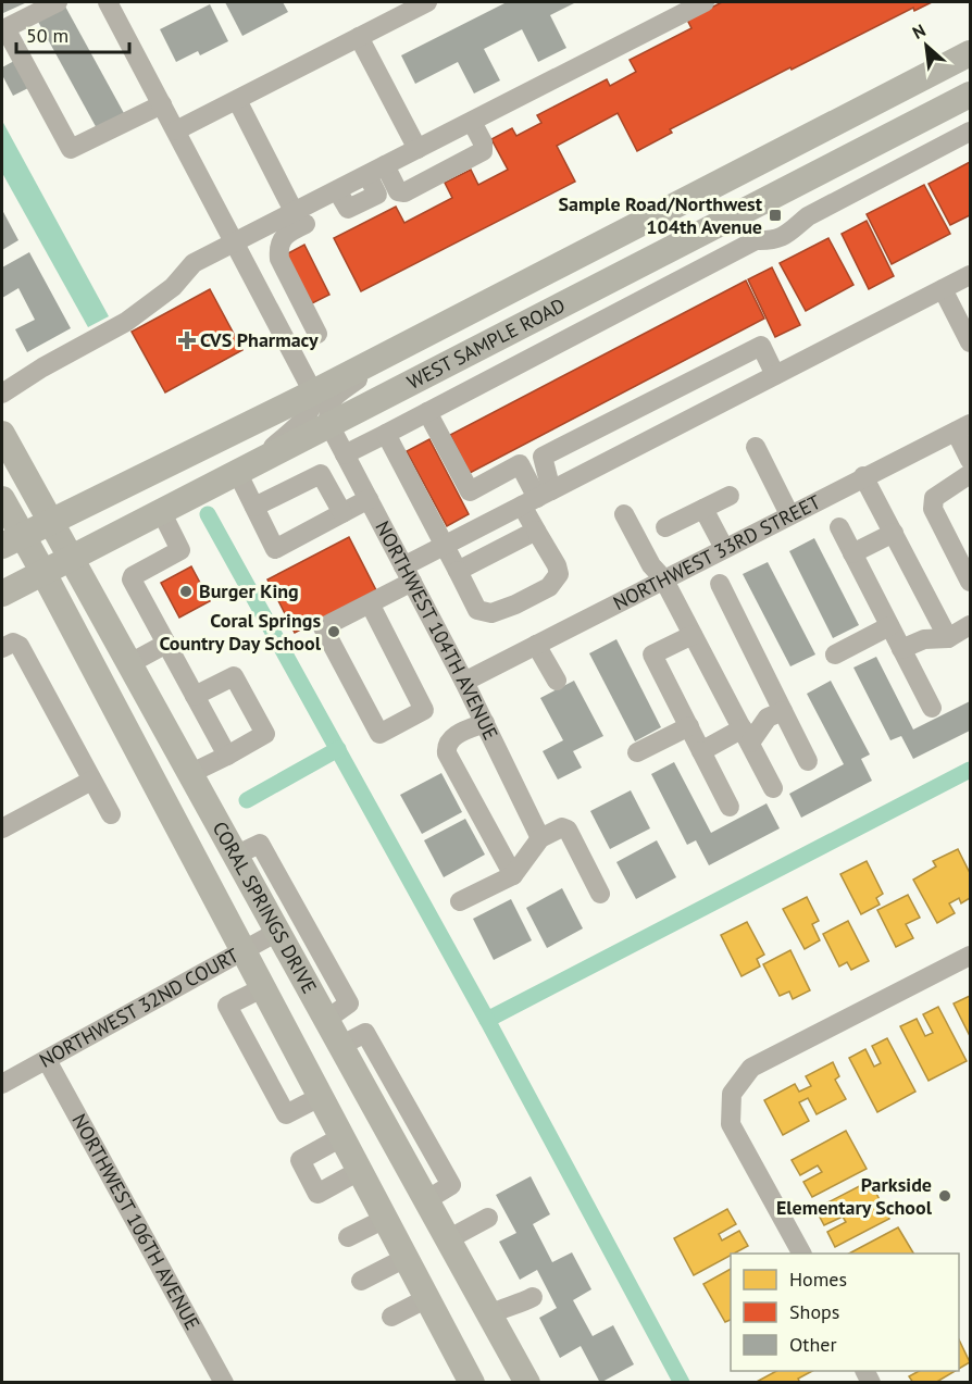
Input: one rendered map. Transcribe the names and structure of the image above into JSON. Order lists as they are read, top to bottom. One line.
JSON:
{"streets":{"main road":["WEST SAMPLE ROAD","CORAL SPRINGS DRIVE"],"street":["NORTHWEST 33RD STREET","NORTHWEST 104TH AVENUE","NORTHWEST 32ND COURT","NORTHWEST 106TH AVENUE"]},"crossings":[["WEST SAMPLE ROAD","NORTHWEST 104TH AVENUE"],["WEST SAMPLE ROAD","CORAL SPRINGS DRIVE"],["NORTHWEST 33RD STREET","NORTHWEST 104TH AVENUE"],["CORAL SPRINGS DRIVE","NORTHWEST 32ND COURT"],["NORTHWEST 32ND COURT","NORTHWEST 106TH AVENUE"]],"places":{"transit":["Sample Road/Northwest 104th Avenue"],"health":["CVS Pharmacy"],"other":["Burger King","Coral Springs Country Day School","Parkside Elementary School"]},"legend":["Homes","Shops","Other"],"scale_bar":"50 m","north":"top left"}
